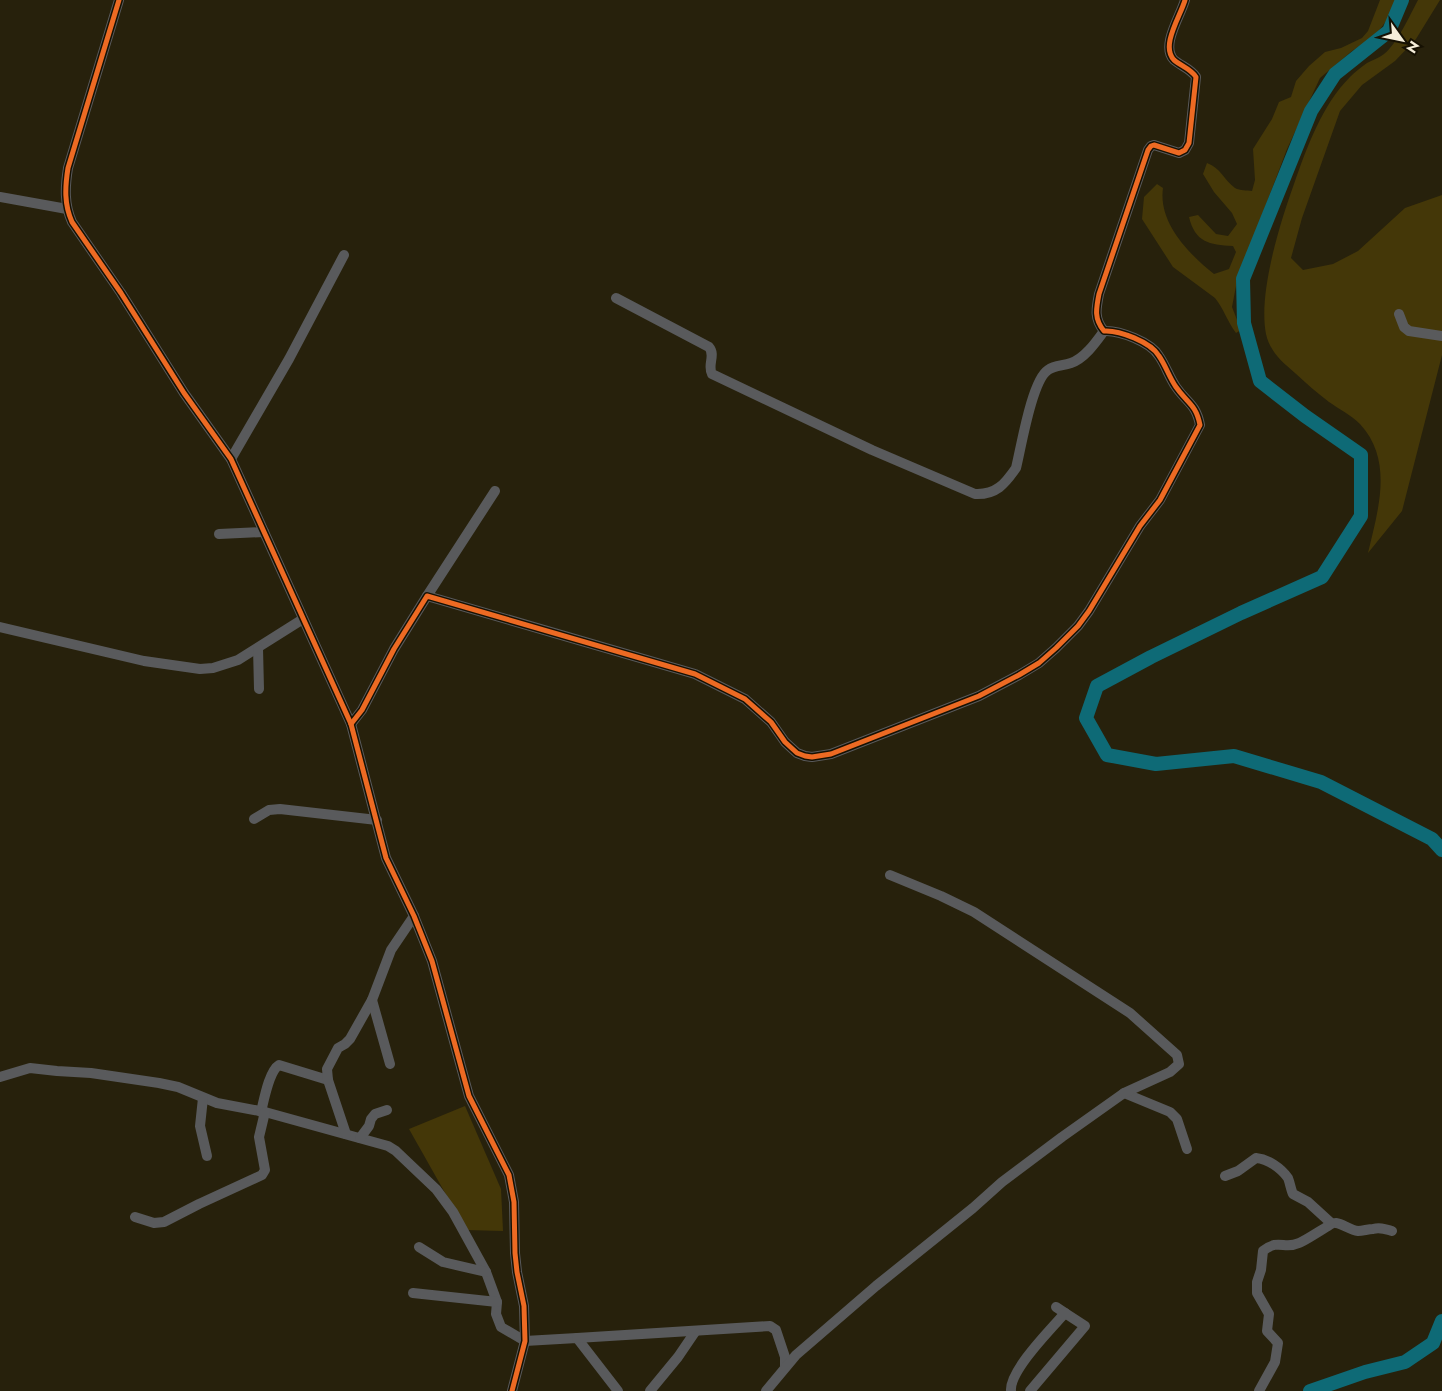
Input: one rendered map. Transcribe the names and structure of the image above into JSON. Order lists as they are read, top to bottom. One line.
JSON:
{"north":"bottom right"}
